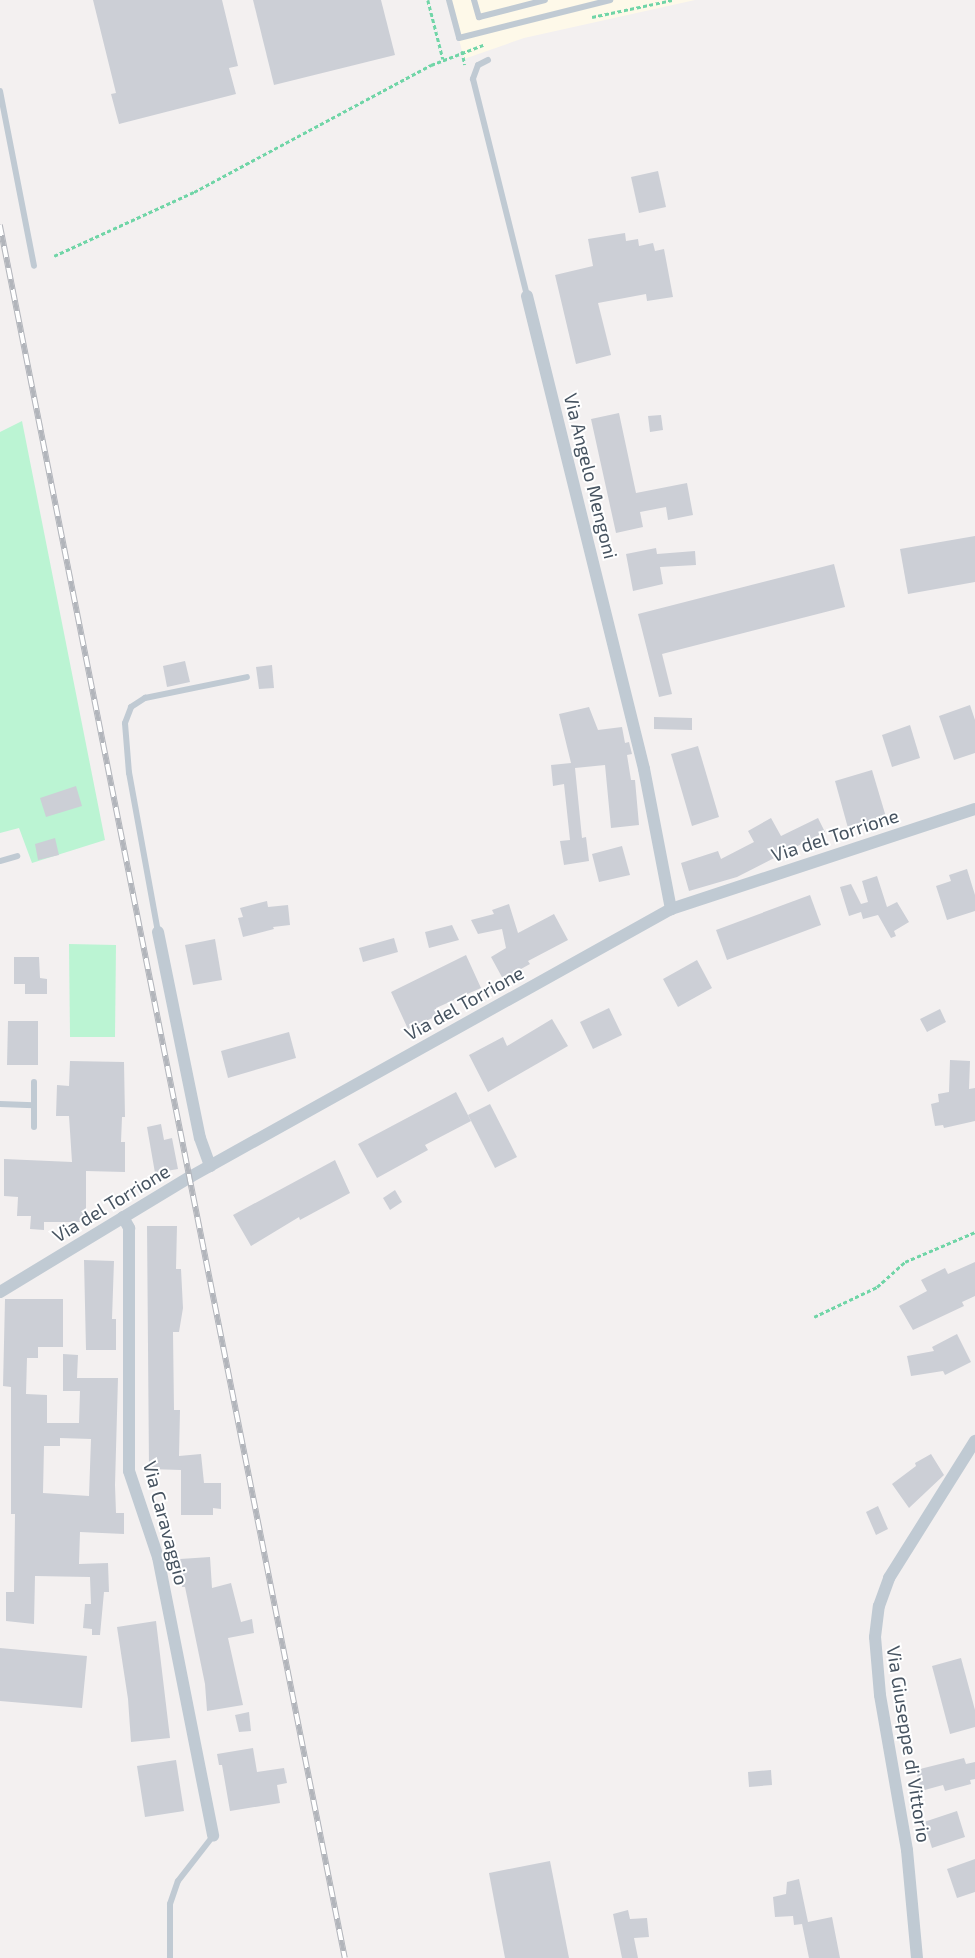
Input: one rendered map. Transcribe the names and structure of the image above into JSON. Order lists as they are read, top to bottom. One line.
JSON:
{"streets":{"street":["Via Angelo Mengoni","Via del Torrione","Via Caravaggio","Via Giuseppe di Vittorio"]},"crossings":[["Via Angelo Mengoni","Via del Torrione"],["Via del Torrione","Via Caravaggio"]]}
